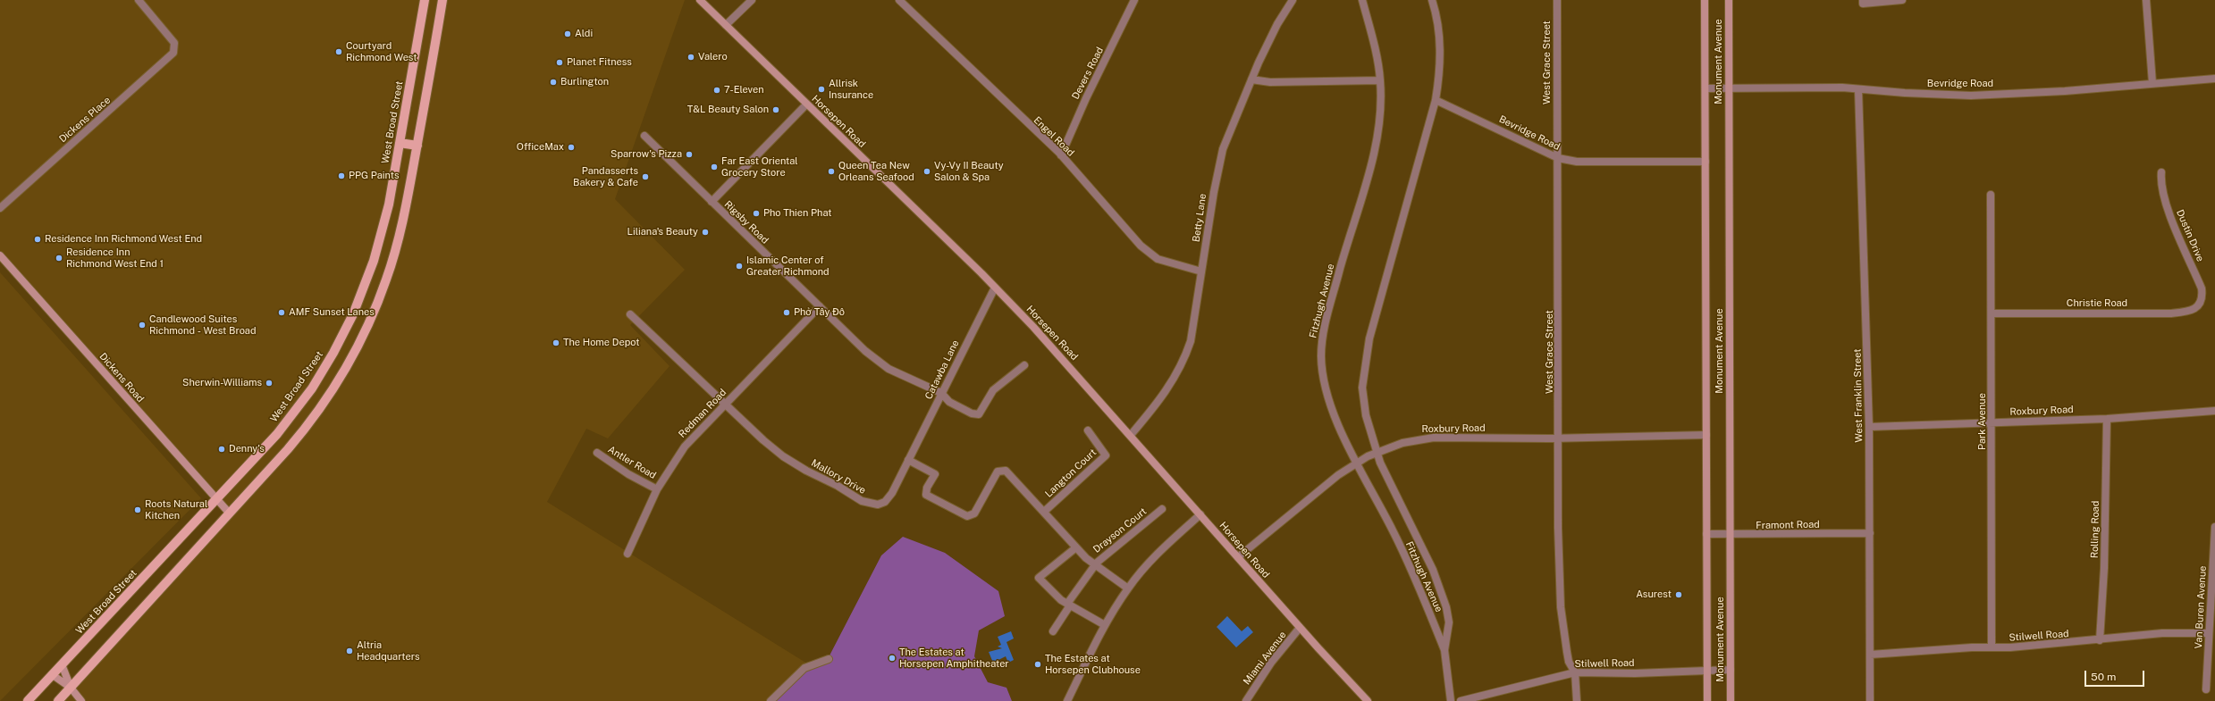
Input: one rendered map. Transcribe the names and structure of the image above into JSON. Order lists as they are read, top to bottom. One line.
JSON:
{"streets":{"main road":["West Broad Street"],"street":["Monument Avenue","West Grace Street","Devers Road","Bevridge Road","Dickens Place","Horsepen Road","Engel Road","Betty Lane","Rigsby Road","Dustin Drive","Fitzhugh Avenue","Christie Road","Catawba Lane","Dickens Road","West Franklin Street","Roxbury Road","Redman Road","Park Avenue","Antler Road","Langton Court","Mallory Drive","Framont Road","Rolling Road","Drayson Court","Van Buren Avenue","Stilwell Road","Miami Avenue"]},"crossings":[["Monument Avenue","Bevridge Road"],["Monument Avenue","Roxbury Road"],["Monument Avenue","Framont Road"],["Monument Avenue","Stilwell Road"],["West Grace Street","Bevridge Road"],["West Grace Street","Roxbury Road"],["West Grace Street","Stilwell Road"],["Devers Road","Engel Road"],["Bevridge Road","Fitzhugh Avenue"],["Bevridge Road","West Franklin Street"],["Horsepen Road","Betty Lane"],["Horsepen Road","Catawba Lane"],["Horsepen Road","Roxbury Road"],["Horsepen Road","Miami Avenue"],["West Broad Street","Dickens Road"],["Engel Road","Betty Lane"],["Rigsby Road","Catawba Lane"],["Rigsby Road","Redman Road"],["Dustin Drive","Christie Road"],["Fitzhugh Avenue","Roxbury Road"],["Christie Road","Park Avenue"],["Catawba Lane","Mallory Drive"],["West Franklin Street","Roxbury Road"],["West Franklin Street","Framont Road"],["West Franklin Street","Stilwell Road"],["Roxbury Road","Park Avenue"],["Roxbury Road","Rolling Road"],["Redman Road","Antler Road"],["Redman Road","Mallory Drive"],["Park Avenue","Stilwell Road"],["Rolling Road","Stilwell Road"],["Van Buren Avenue","Stilwell Road"]],"places":["Aldi","Courtyard Richmond West","Valero","Planet Fitness","Burlington","Allrisk Insurance","7-Eleven","T&L Beauty Salon","OfficeMax","Sparrow's Pizza","Far East Oriental Grocery Store","Queen Tea New Orleans Seafood","Vy-Vy II Beauty Salon & Spa","PPG Paints","Pandasserts Bakery & Cafe","Pho Thien Phat","Liliana's Beauty","Residence Inn Richmond West End","Residence Inn Richmond West End 1","Islamic Center of Greater Richmond","AMF Sunset Lanes","Phở Tây Đô","Candlewood Suites Richmond - West Broad","The Home Depot","Sherwin-Williams","Denny's","Roots Natural Kitchen","Asurest","Altria Headquarters","The Estates at Horsepen Amphitheater","The Estates at Horsepen Clubhouse"],"scale_bar":"50 m"}
